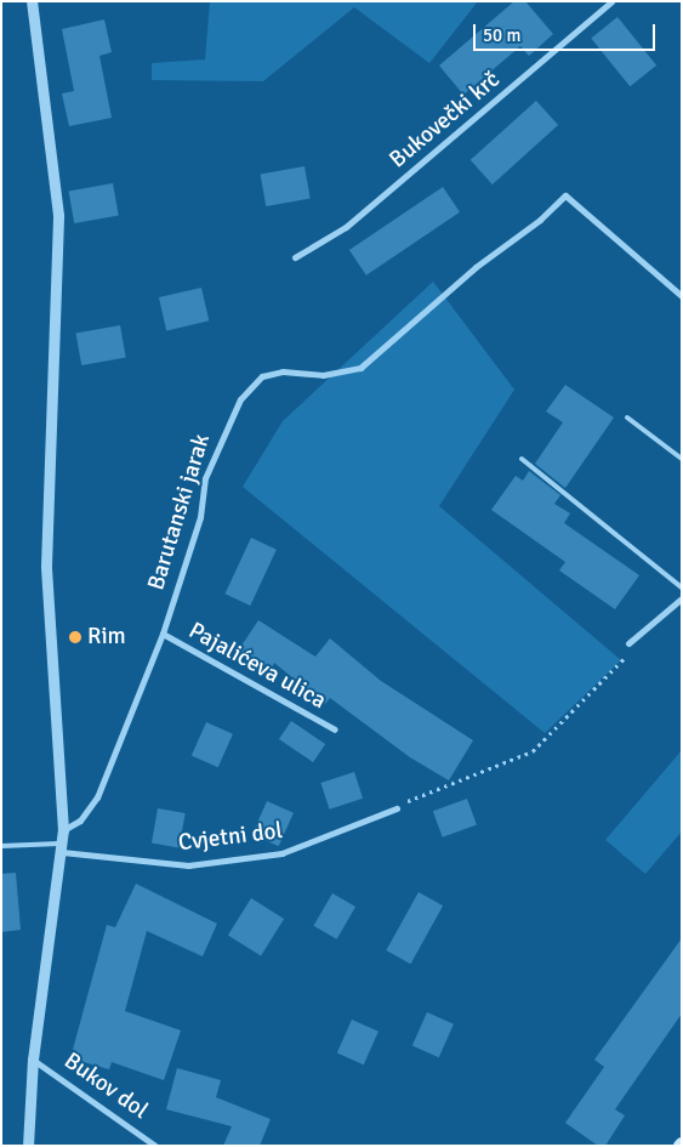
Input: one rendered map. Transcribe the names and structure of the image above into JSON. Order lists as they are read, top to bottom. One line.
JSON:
{"streets":{"street":["Bukovečki krč","Barutanski jarak","Pajalićeva ulica","Cvjetni dol","Bukov dol"]},"crossings":[["Barutanski jarak","Pajalićeva ulica"]],"places":["Rim"],"scale_bar":"50 m"}
